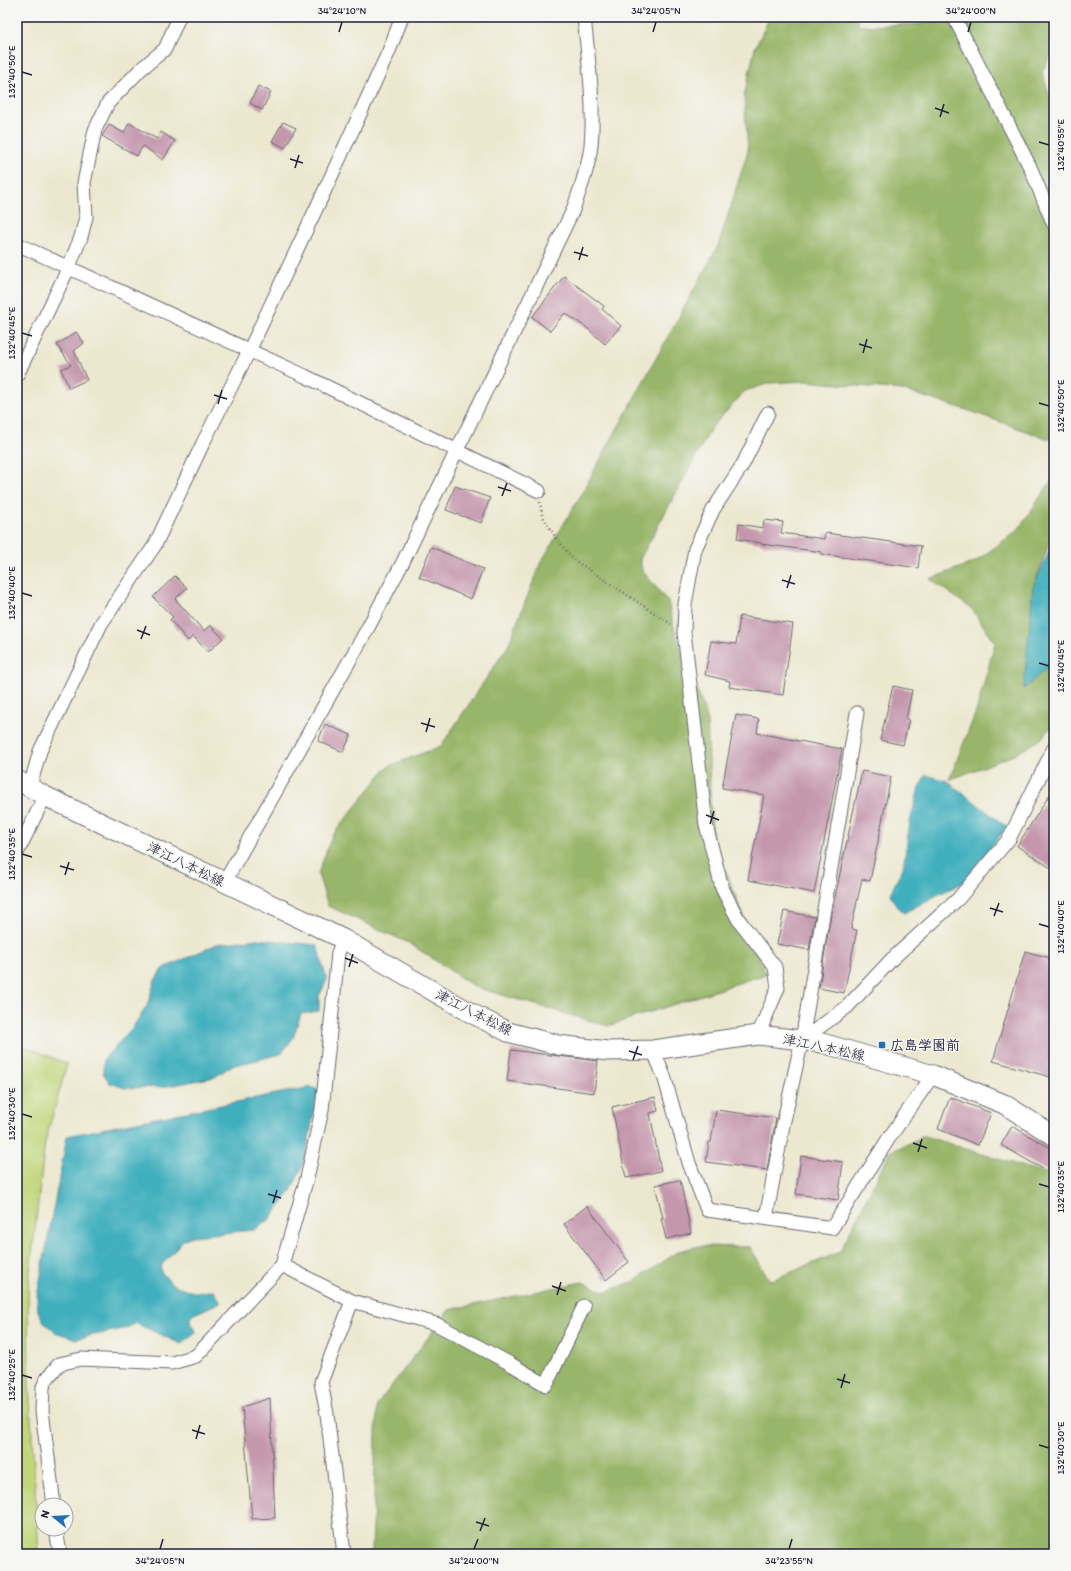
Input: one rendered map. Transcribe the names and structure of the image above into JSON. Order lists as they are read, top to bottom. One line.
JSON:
{"streets":{"main road":["津江八本松線"]},"places":{"transit":["広島学園前"]},"north":"left","coordinates":["34°24'10\"N","34°24'05\"N","34°24'00\"N","132°40'50\"E","132°40'55\"E","132°40'45\"E","132°40'40\"E","132°40'35\"E","132°40'30\"E","132°40'25\"E","34°23'55\"N"]}
